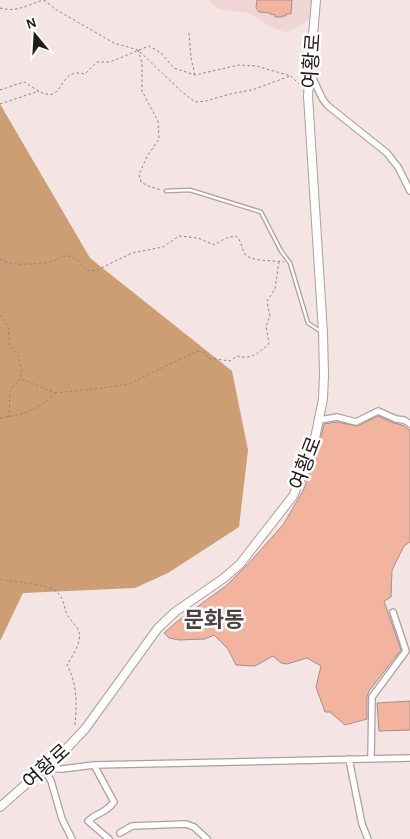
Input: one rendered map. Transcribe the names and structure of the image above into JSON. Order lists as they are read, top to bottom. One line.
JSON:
{"streets":{"street":["여황로"]},"districts":["문화동"],"north":"top"}
